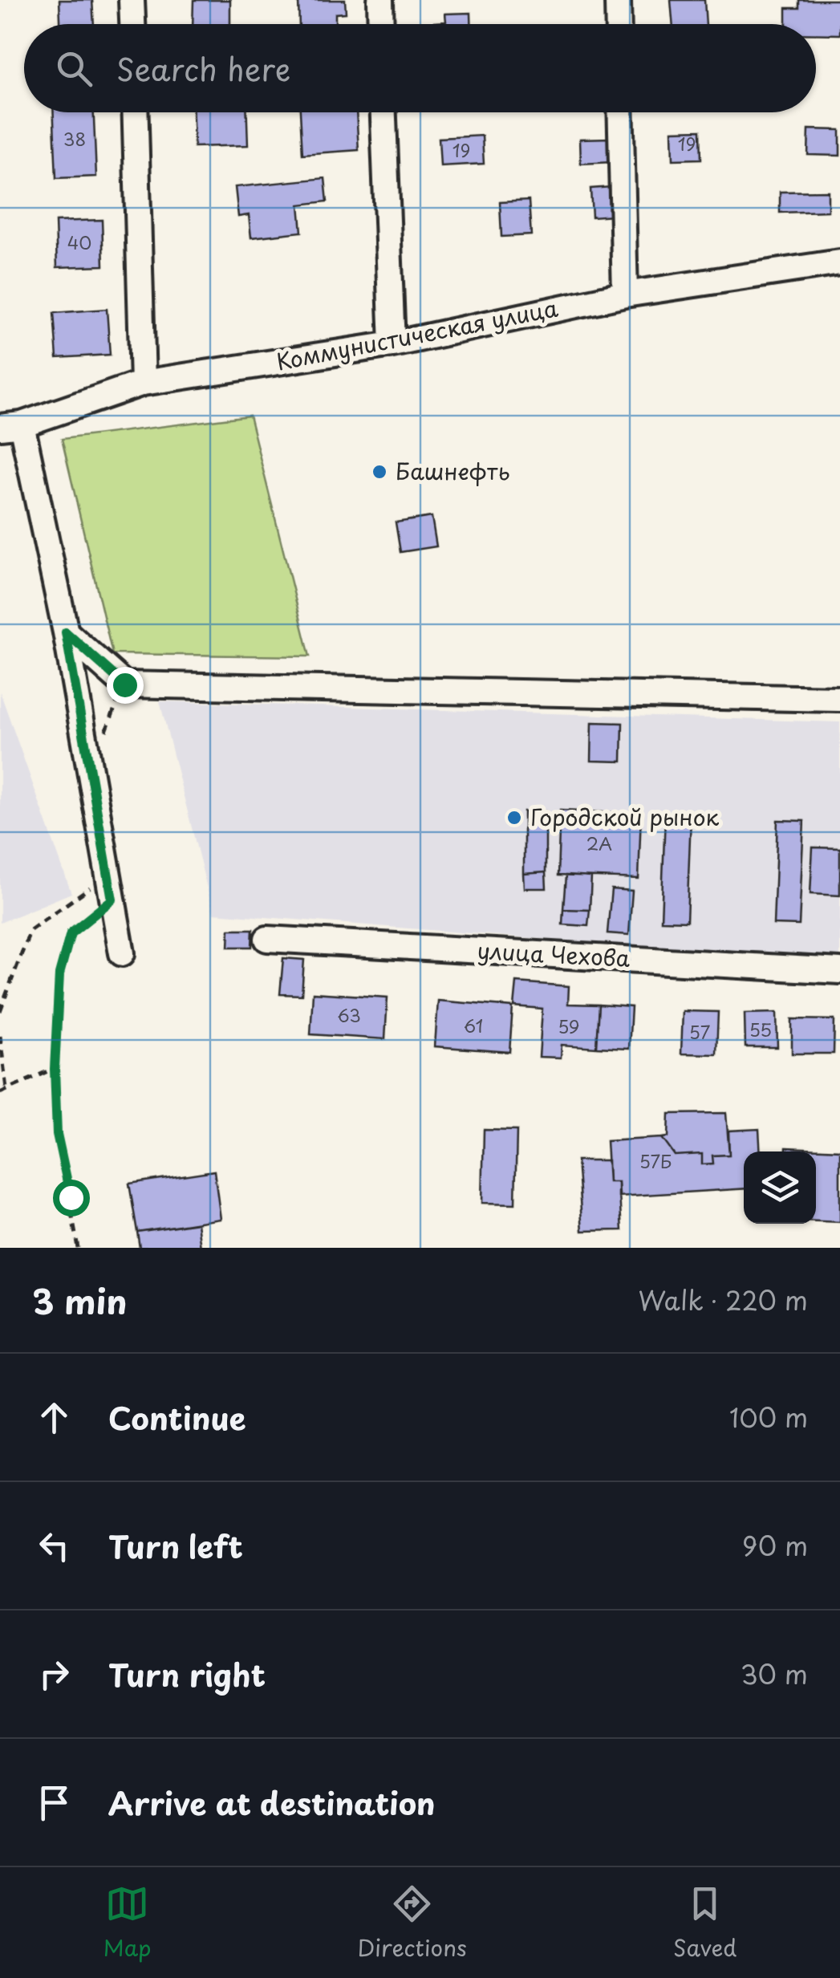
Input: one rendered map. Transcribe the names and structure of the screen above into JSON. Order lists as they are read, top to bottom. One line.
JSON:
{"streets":{"street":["Коммунистическая улица","улица Чехова"]},"places":["Башнефть","Городской рынок"],"house_numbers":["38","19","19","40","2А","63","61","59","55","57","57Б"],"page":{"search":"Search here","heading":["3 min","Walk · 220 m"],"list":[["Continue","100 m"],["Turn left","90 m"],["Turn right","30 m"],"Arrive at destination"],"nav":["Map","Directions","Saved"]}}
